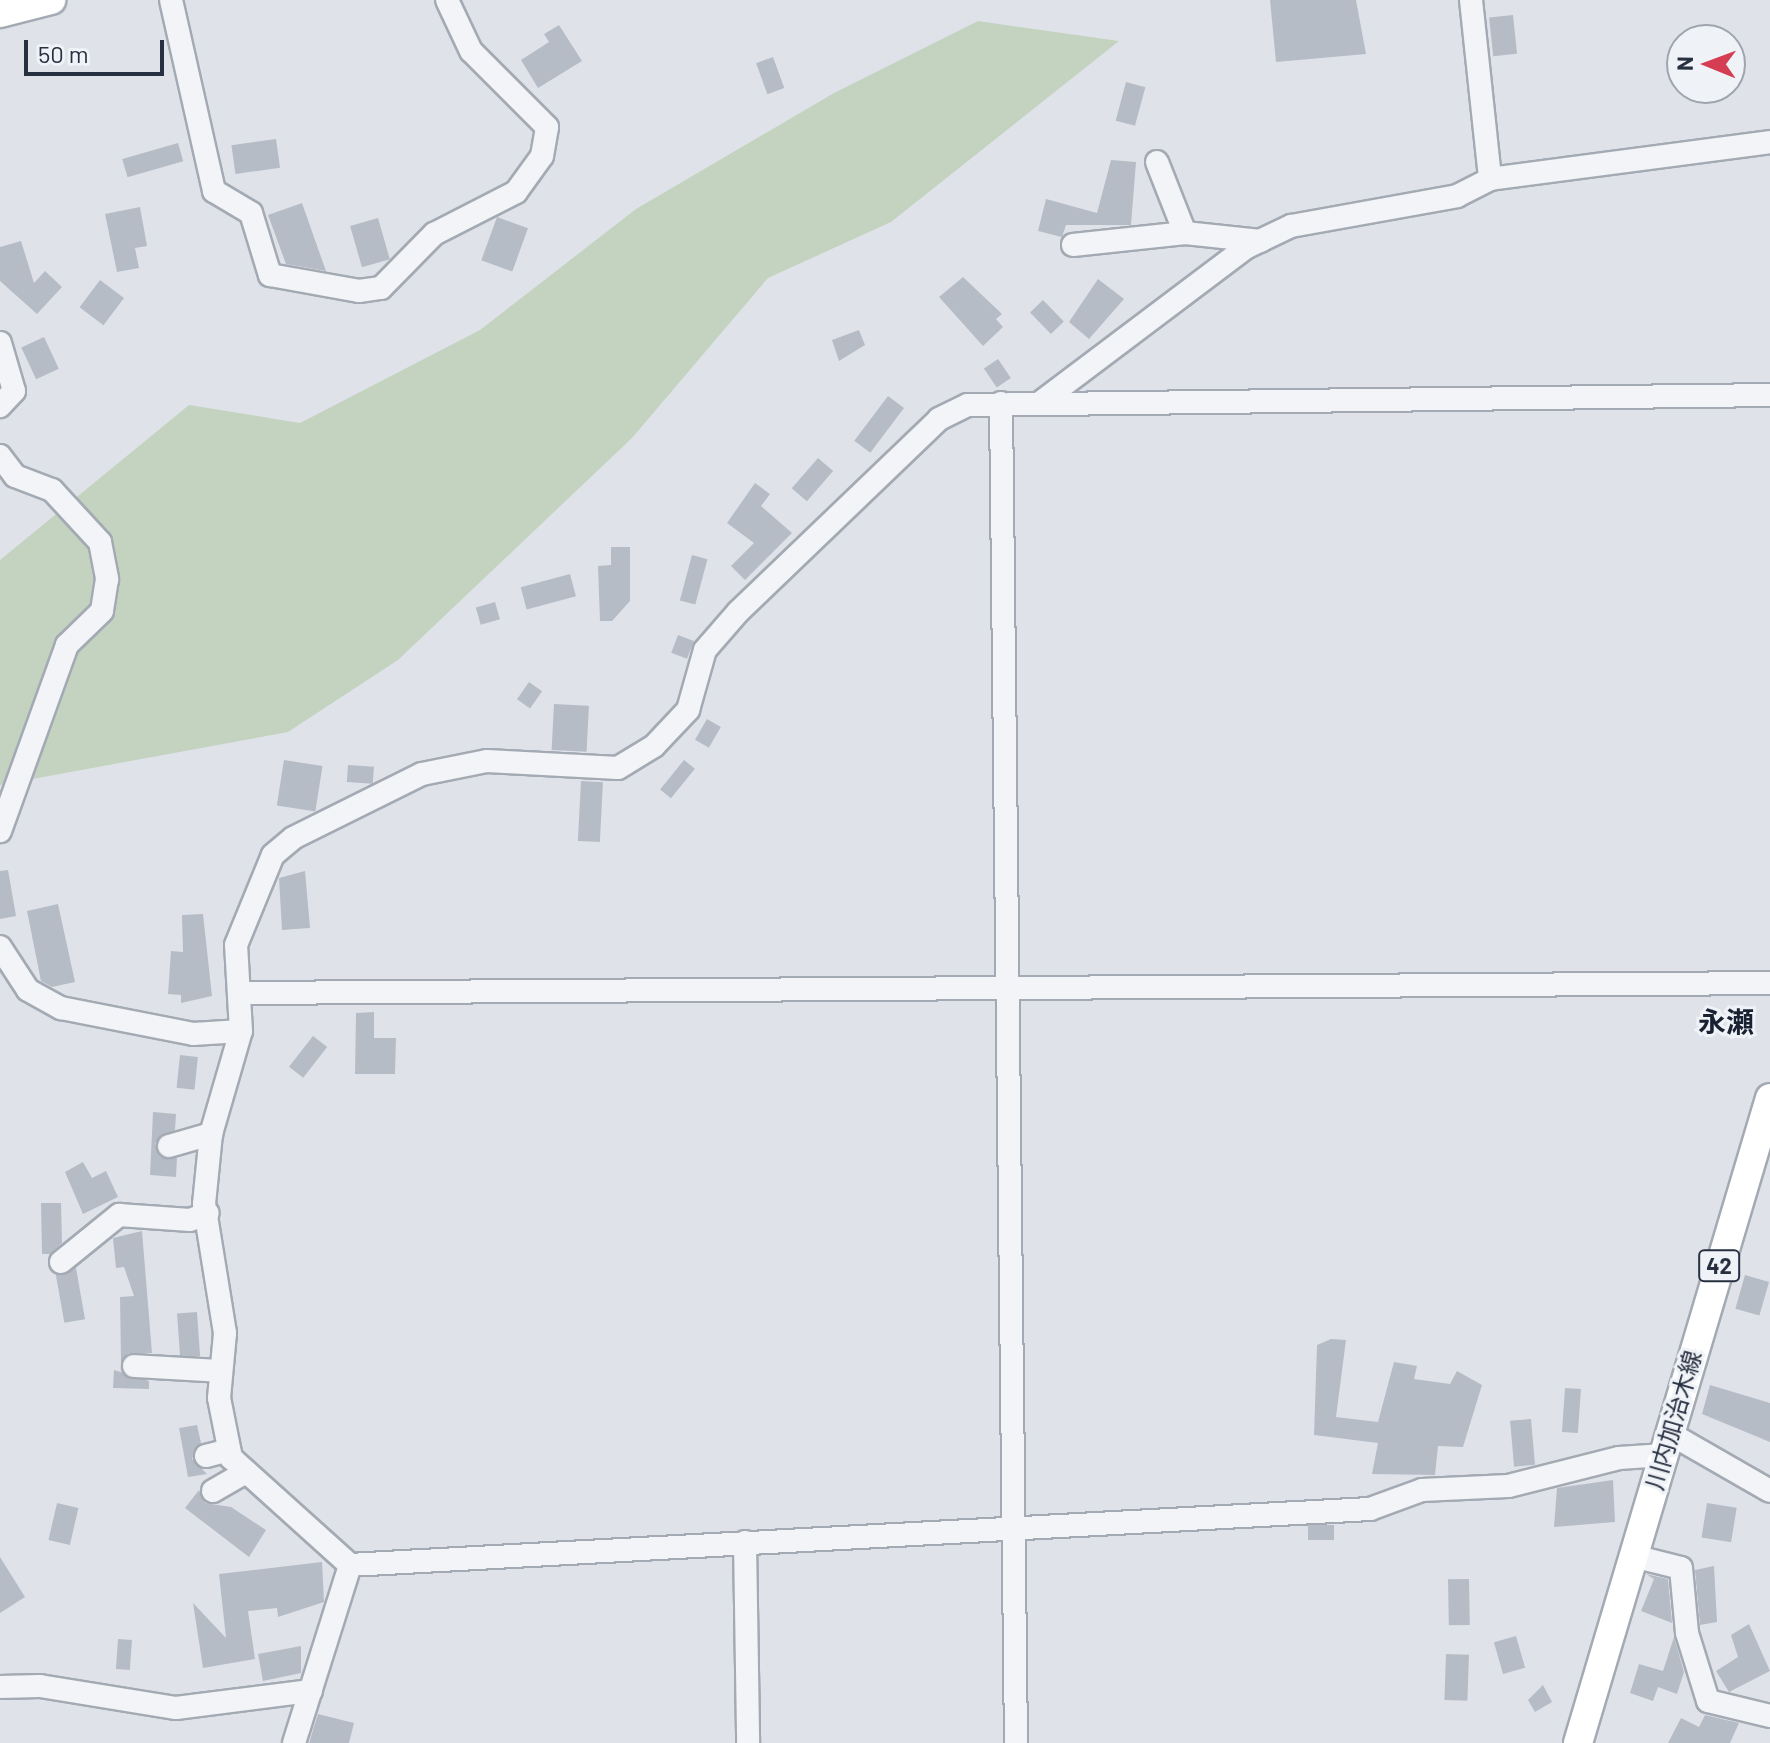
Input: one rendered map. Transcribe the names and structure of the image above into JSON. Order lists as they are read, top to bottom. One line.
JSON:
{"streets":{"main road":["42","川内加治木線"]},"districts":["永瀬"],"scale_bar":"50 m","north":"left"}
